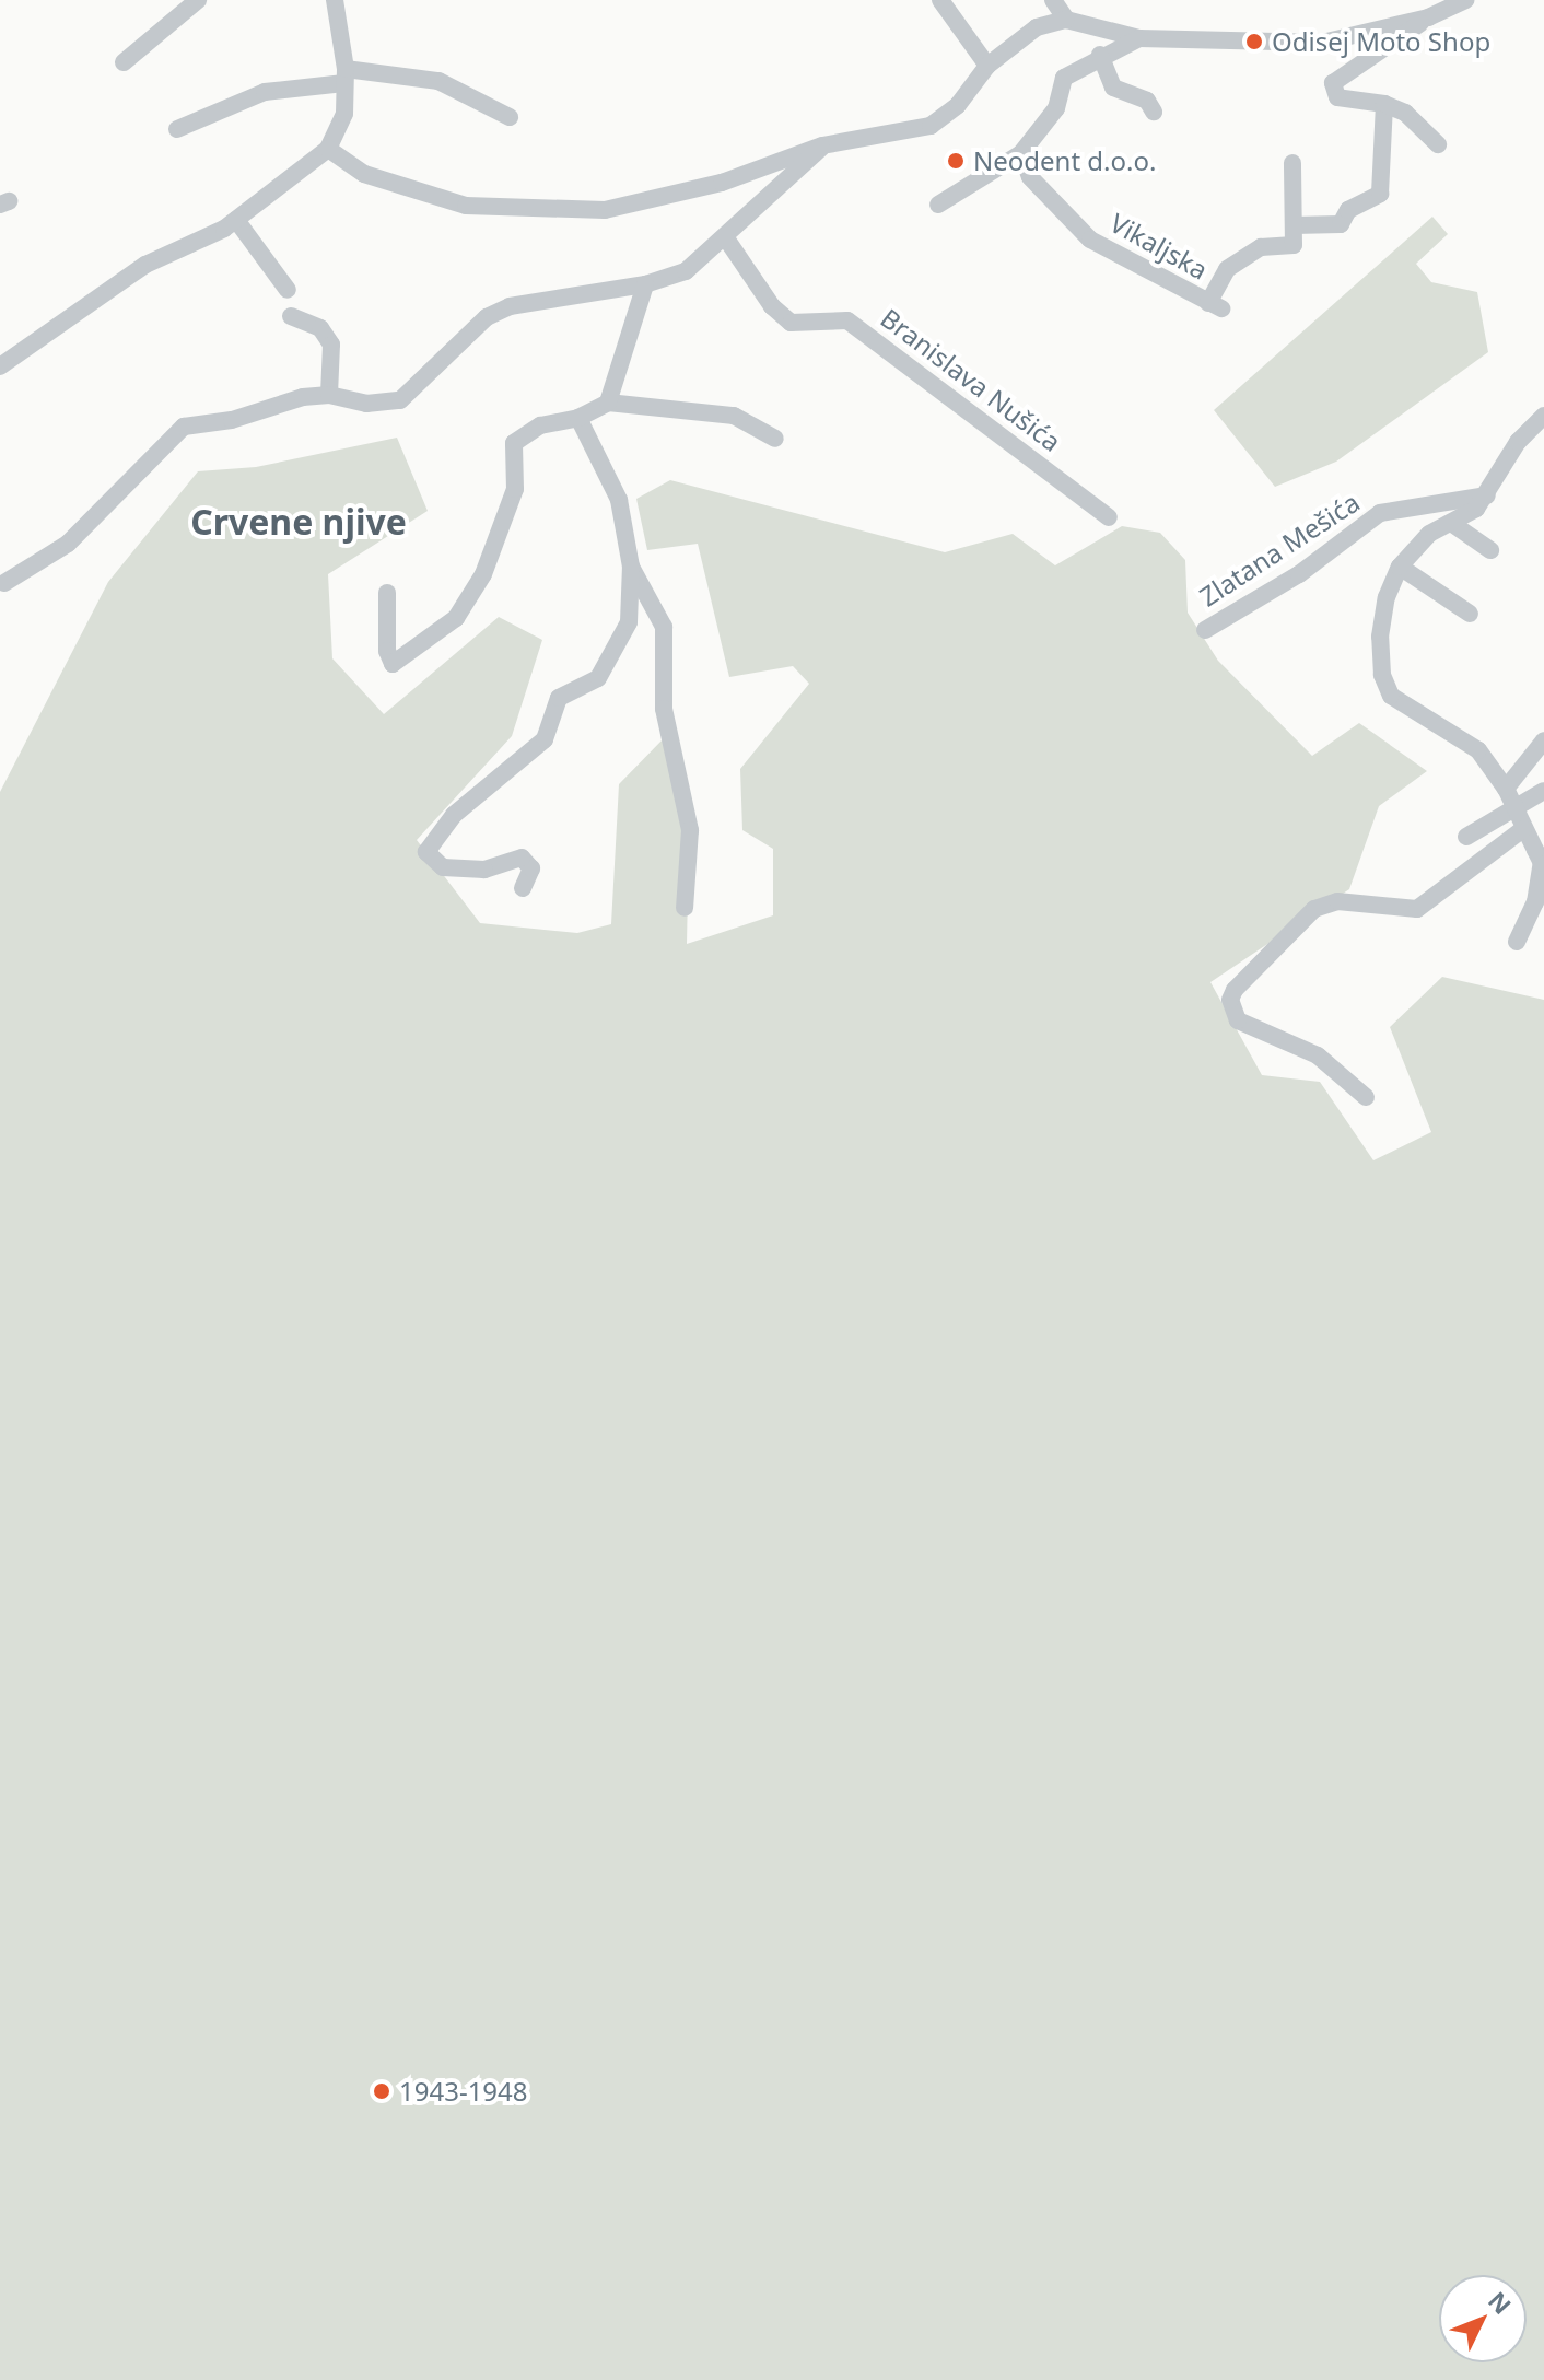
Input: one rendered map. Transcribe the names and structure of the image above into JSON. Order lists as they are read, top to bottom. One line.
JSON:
{"streets":{"street":["Vikaljska","Branislava Nušića","Zlatana Mešića"]},"districts":["Crvene njive"],"places":["Odisej Moto Shop","Neodent d.o.o.","1943-1948"],"north":"top right"}
